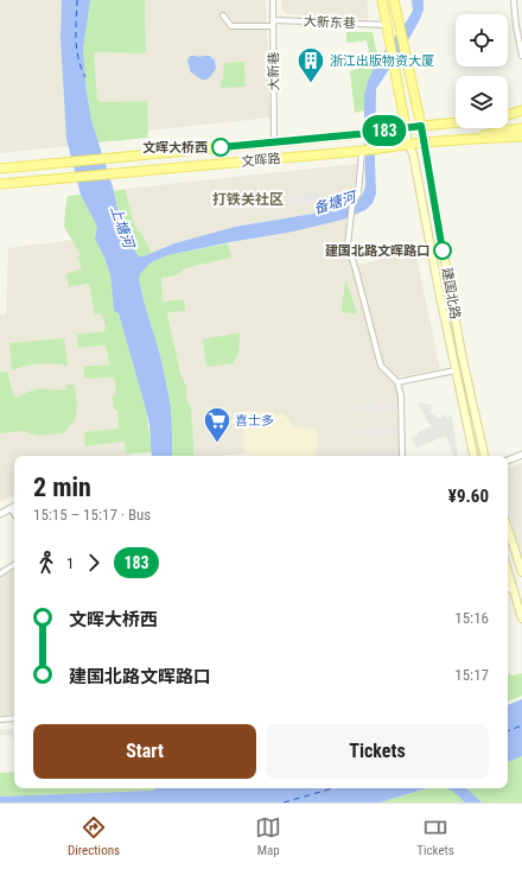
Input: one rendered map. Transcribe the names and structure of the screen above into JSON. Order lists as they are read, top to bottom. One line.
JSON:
{"streets":{"main road":["文晖路","建国北路"],"street":["大新东巷","大新巷"]},"crossings":[["大新东巷","大新巷"],["大新巷","文晖路"],["文晖路","建国北路"]],"districts":["打铁关社区"],"water":["备塘河","上塘河"],"places":{"building":["浙江出版物资大厦"],"other":["文晖大桥西","建国北路文晖路口"],"supermarket":["喜士多"]},"lines":["bus line 183"],"page":{"on_map":"183","heading":["2 min","15:15 – 15:17 · Bus","¥9.60"],"legs":["1","183"],"list":[{"name":"文晖大桥西","value":"15:16"},{"name":"建国北路文晖路口","value":"15:17"}],"buttons":["Start","Tickets"],"tabs":["Directions","Map","Tickets"]}}
